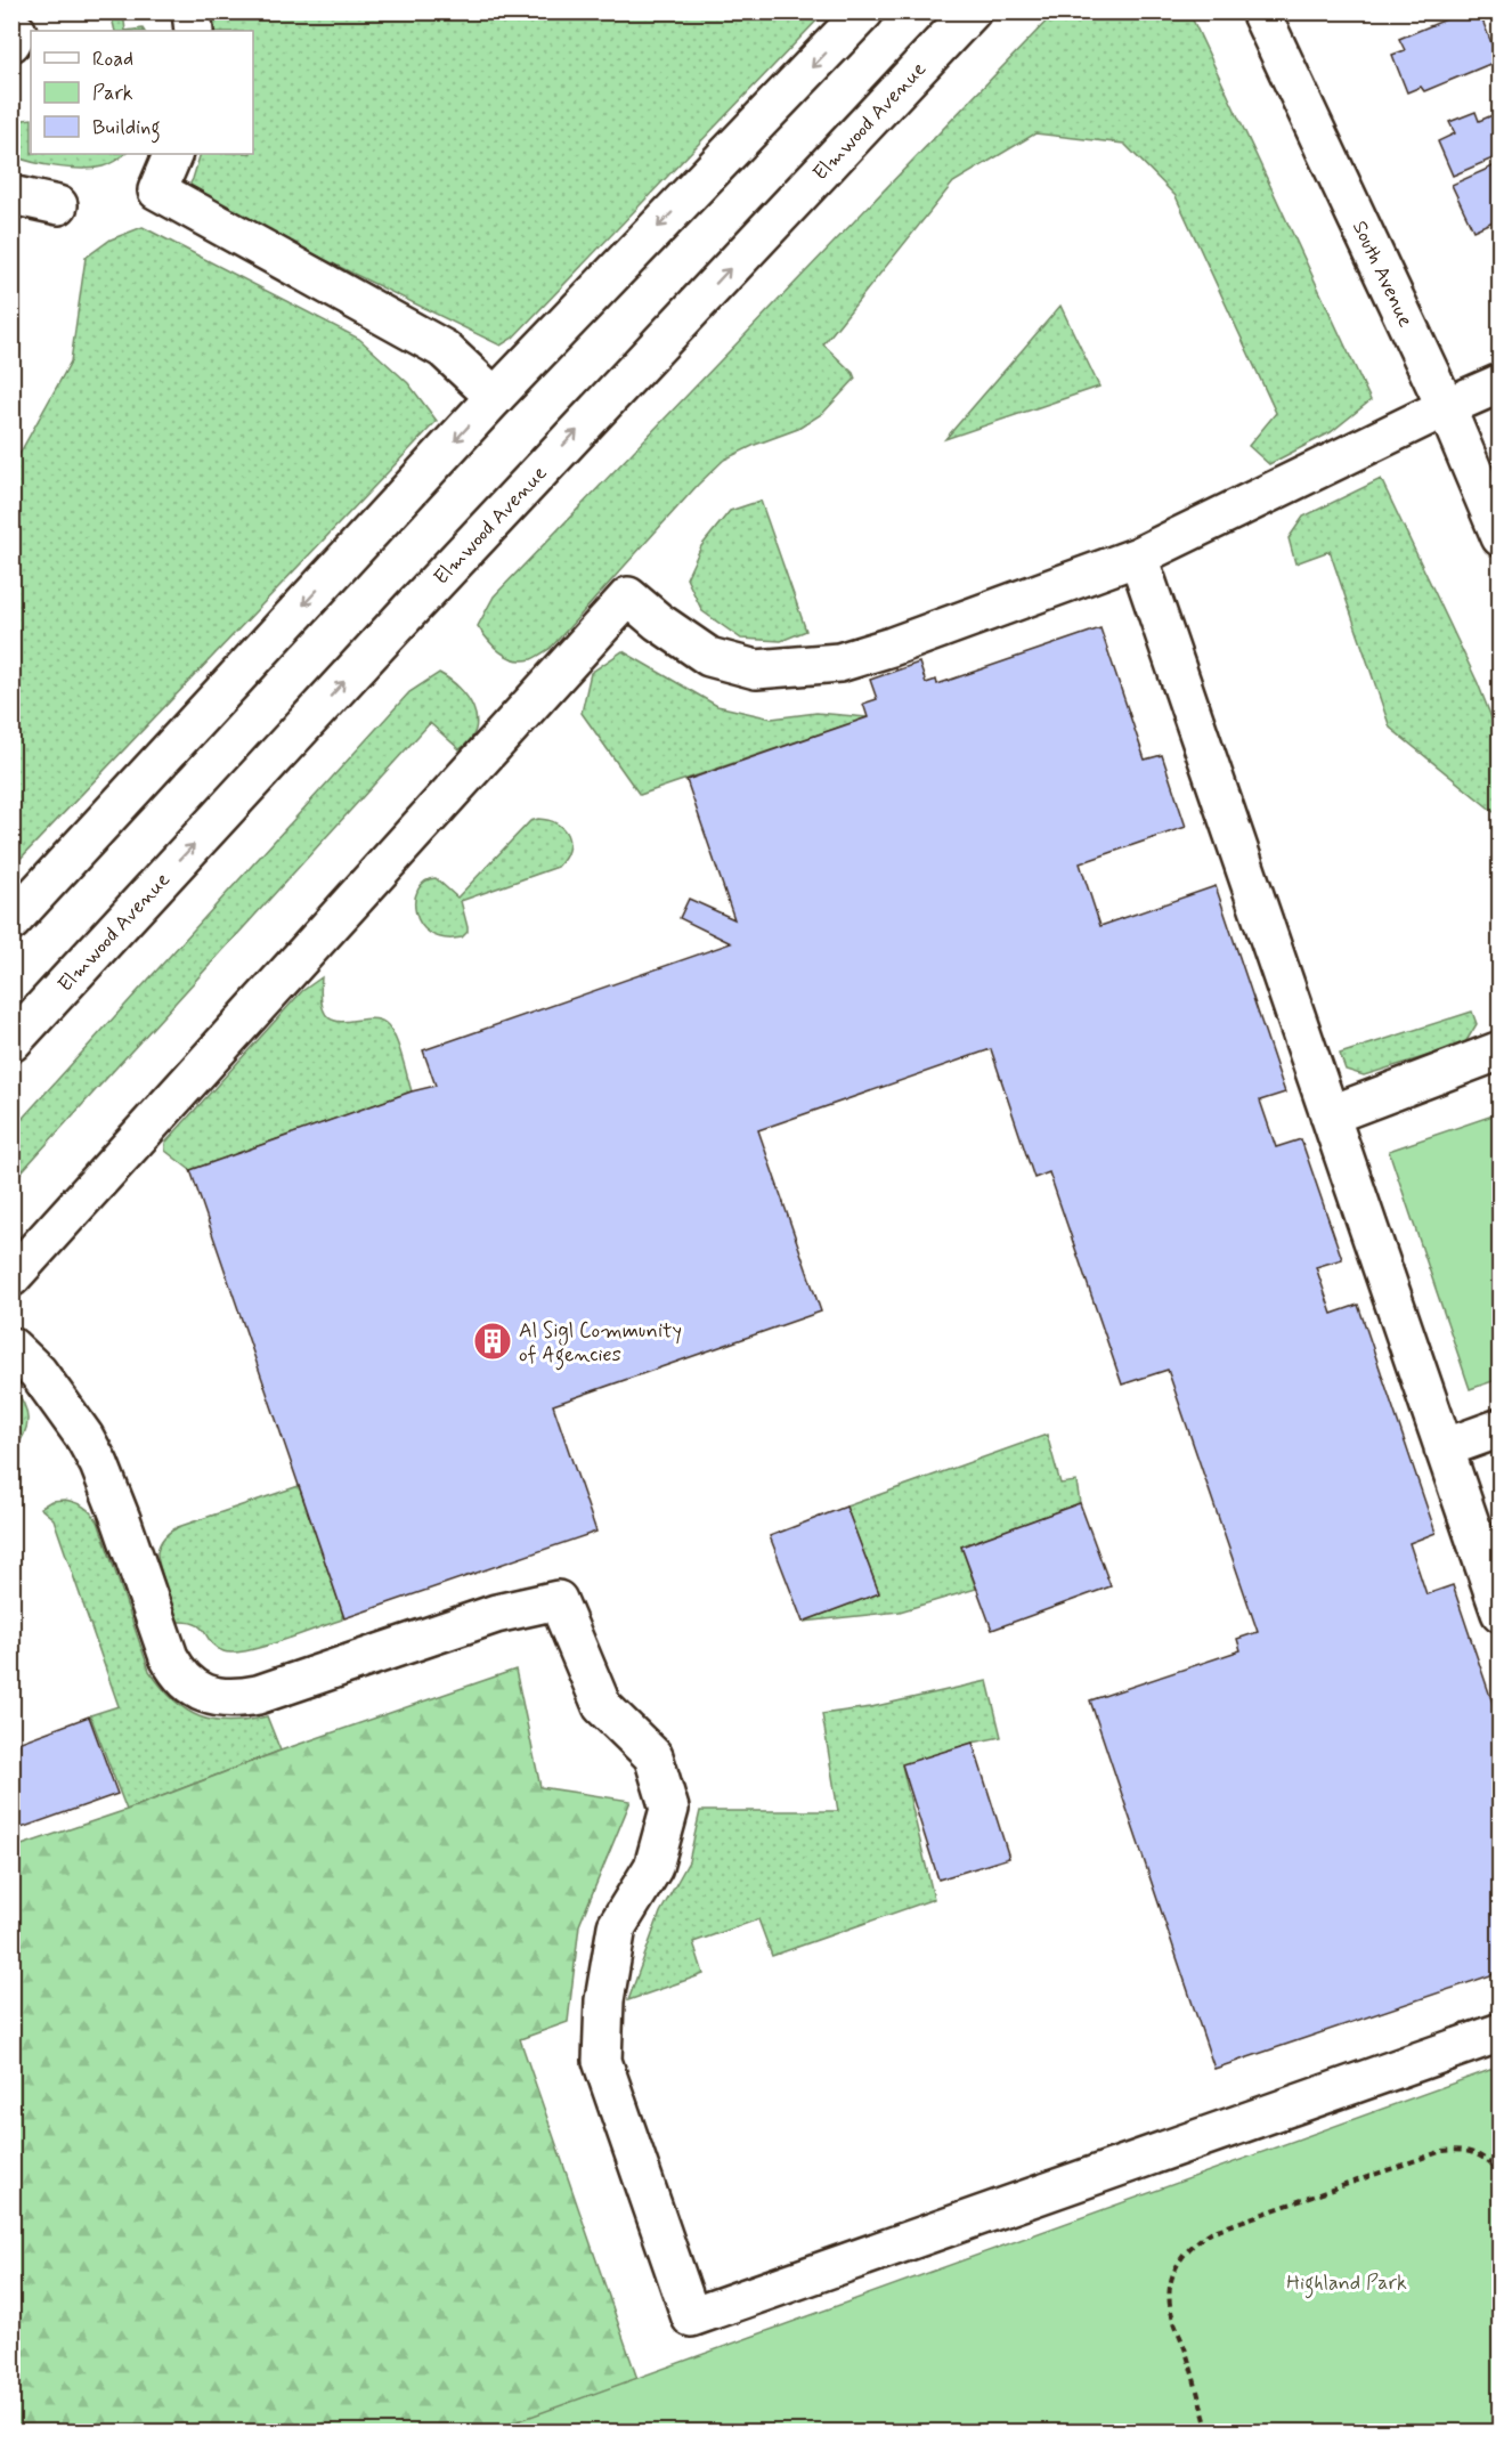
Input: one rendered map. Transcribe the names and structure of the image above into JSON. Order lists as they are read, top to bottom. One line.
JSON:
{"streets":{"main road":["Elmwood Avenue","South Avenue"]},"parks":["Highland Park"],"places":{"building":["Al Sigl Community of Agencies"]},"legend":["Road","Park","Building"]}
